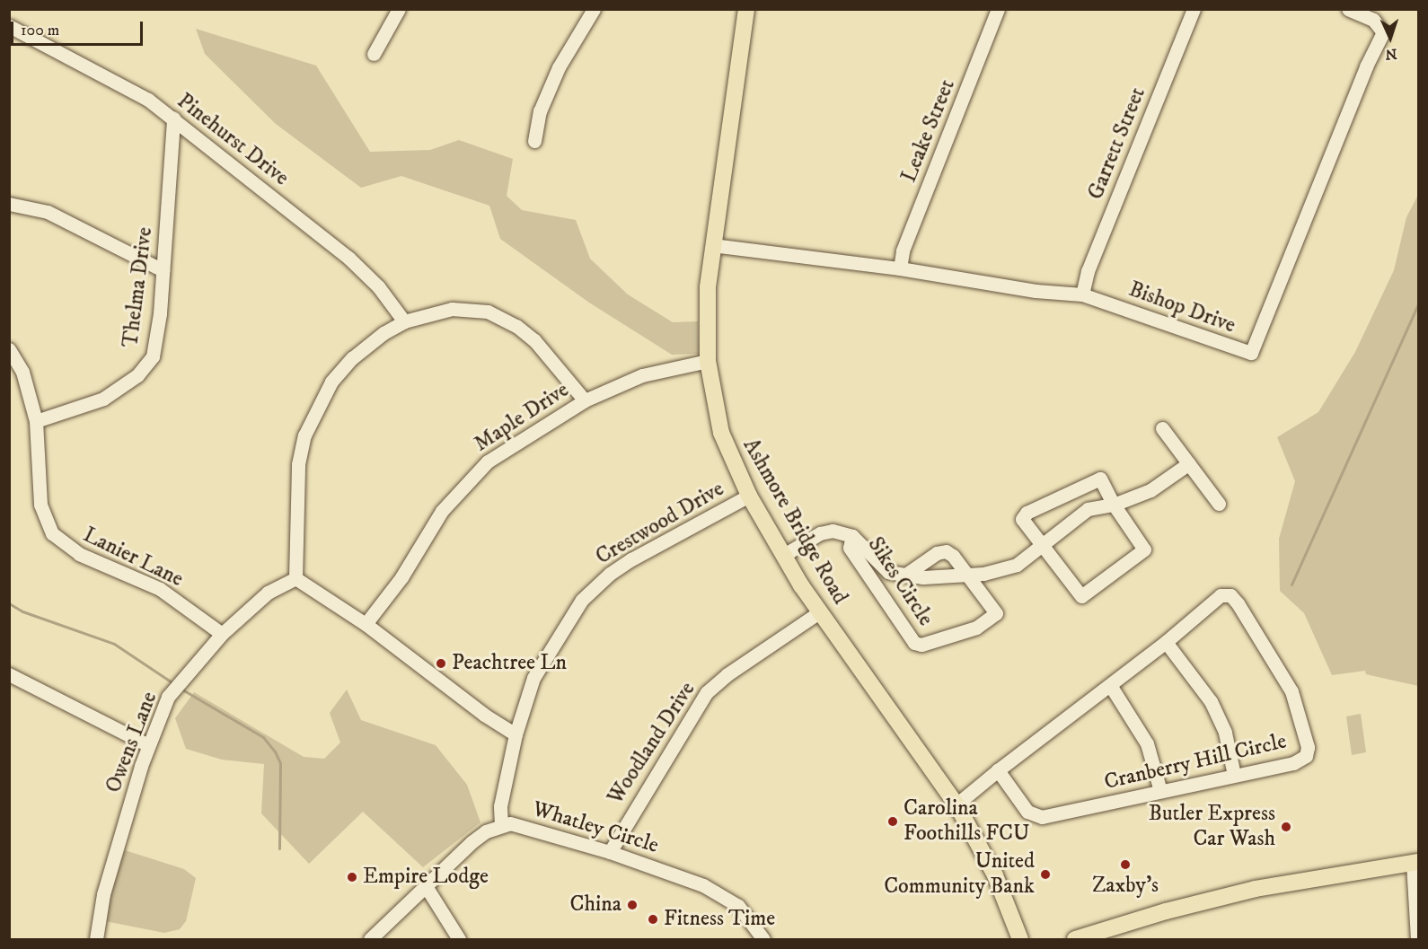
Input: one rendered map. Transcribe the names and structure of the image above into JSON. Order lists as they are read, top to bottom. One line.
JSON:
{"streets":{"main road":["Ashmore Bridge Road"],"street":["Leake Street","Pinehurst Drive","Garrett Street","Thelma Drive","Bishop Drive","Maple Drive","Crestwood Drive","Lanier Lane","Sikes Circle","Owens Lane","Woodland Drive","Cranberry Hill Circle","Whatley Circle"]},"crossings":[["Leake Street","Bishop Drive"],["Pinehurst Drive","Thelma Drive"],["Garrett Street","Bishop Drive"],["Thelma Drive","Lanier Lane"],["Bishop Drive","Ashmore Bridge Road"],["Maple Drive","Ashmore Bridge Road"],["Ashmore Bridge Road","Crestwood Drive"],["Ashmore Bridge Road","Woodland Drive"],["Ashmore Bridge Road","Cranberry Hill Circle"],["Crestwood Drive","Whatley Circle"],["Lanier Lane","Owens Lane"],["Woodland Drive","Whatley Circle"]],"places":["Peachtree Ln","Carolina Foothills FCU","Butler Express Car Wash","Zaxby's","United Community Bank","Empire Lodge","China","Fitness Time"],"scale_bar":"100 m","north":"bottom"}
